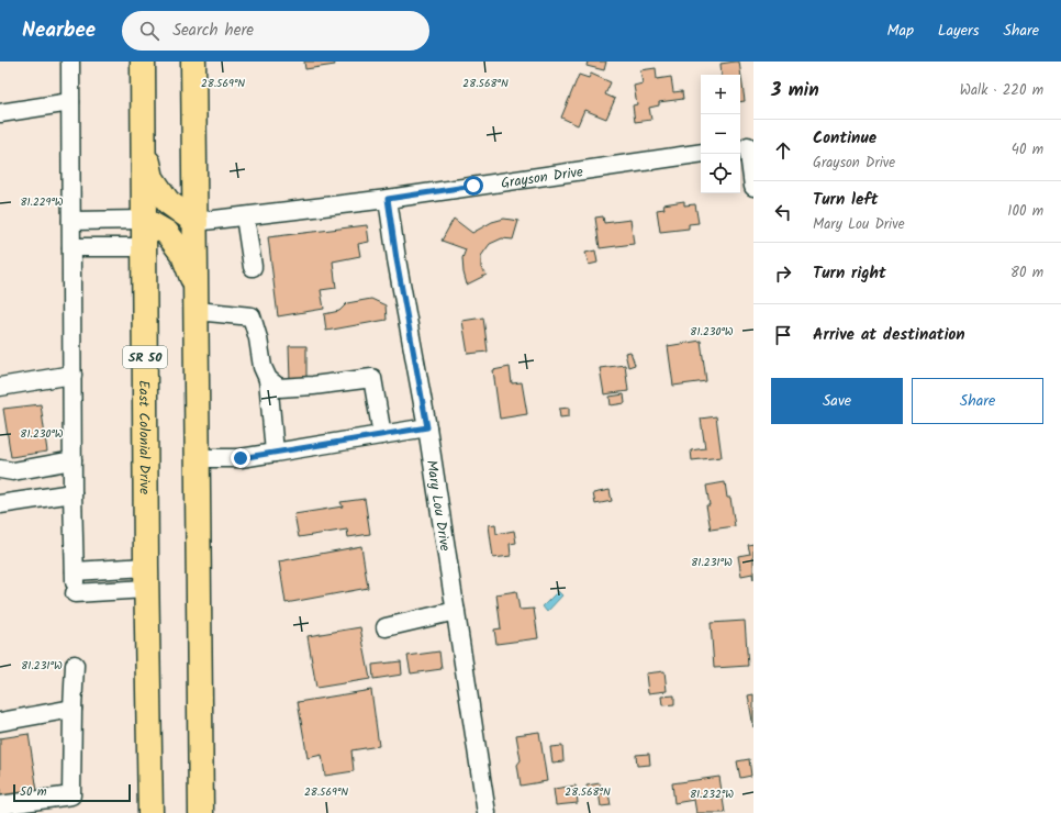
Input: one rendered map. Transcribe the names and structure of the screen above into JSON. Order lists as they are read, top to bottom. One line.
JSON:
{"streets":{"highway":["SR 50","East Colonial Drive"],"street":["Grayson Drive","Mary Lou Drive"]},"crossings":[["Grayson Drive","Mary Lou Drive"]],"scale_bar":"50 m","page":{"header":"Nearbee","search":"Search here","nav":["Map","Layers","Share"],"heading":["3 min","Walk · 220 m"],"map_buttons":["+","−"],"list":[["Continue","Grayson Drive","40 m"],["Turn left","Mary Lou Drive","100 m"],["Turn right","80 m"],"Arrive at destination"],"buttons":["Save","Share"],"scale":"50 m"},"coordinates":["28.569°N","28.568°N","81.229°W","81.230°W","81.231°W","81.232°W"]}
